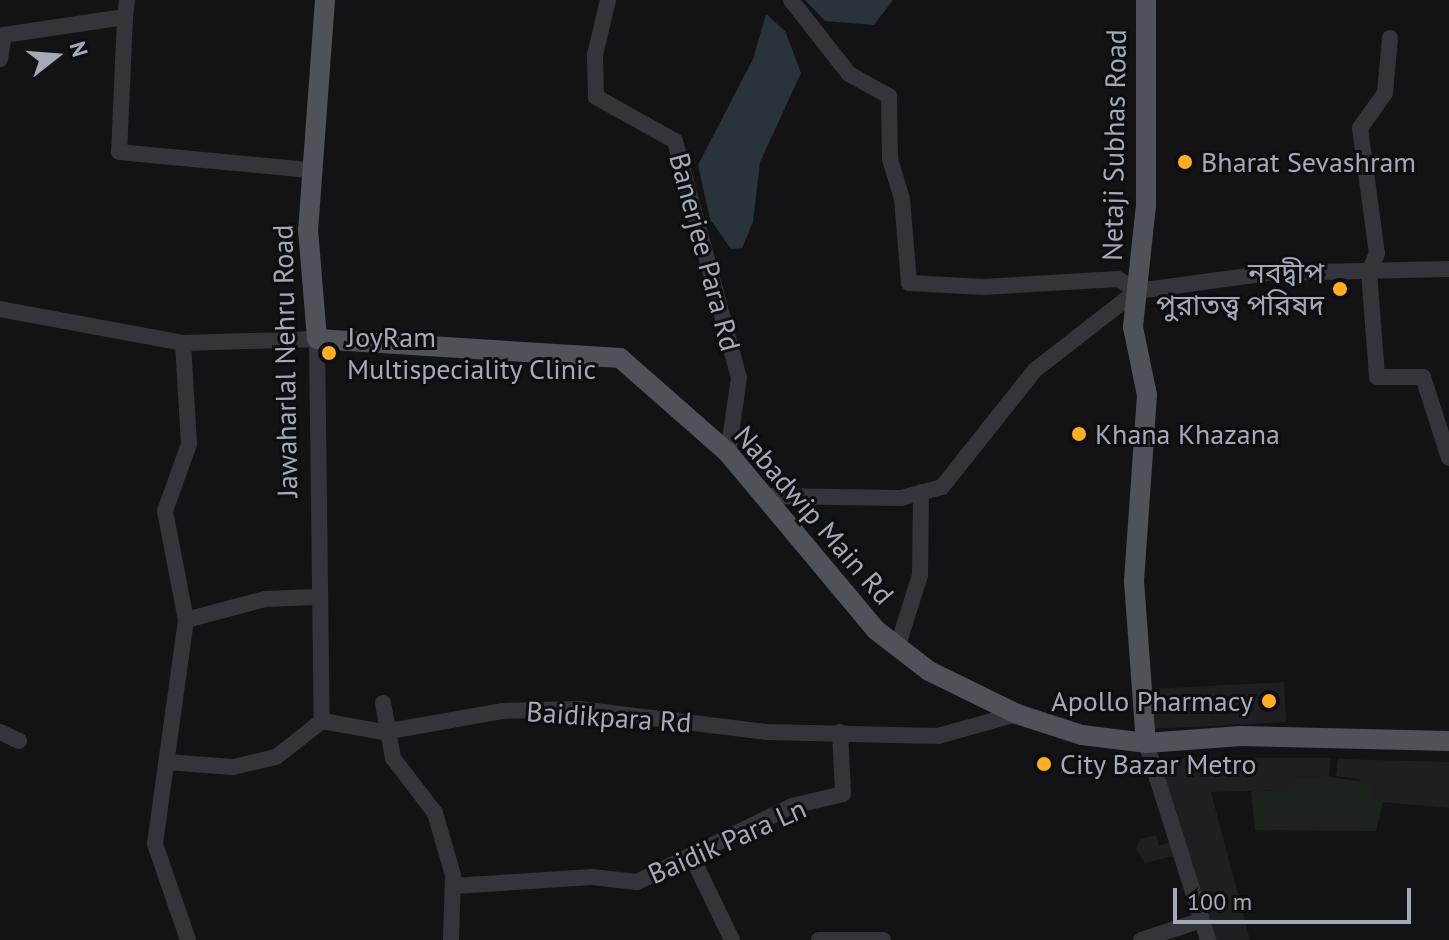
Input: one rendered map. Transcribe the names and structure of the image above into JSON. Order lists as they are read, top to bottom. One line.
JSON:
{"streets":{"main road":["Netaji Subhas Road","Jawaharlal Nehru Road","Nabadwip Main Rd"],"street":["Banerjee Para Rd","Baidikpara Rd","Baidik Para Ln"]},"crossings":[["Netaji Subhas Road","Nabadwip Main Rd"],["Banerjee Para Rd","Nabadwip Main Rd"],["Jawaharlal Nehru Road","Nabadwip Main Rd"],["Jawaharlal Nehru Road","Baidikpara Rd"],["Nabadwip Main Rd","Baidikpara Rd"],["Baidikpara Rd","Baidik Para Ln"]],"places":["Bharat Sevashram","নবদ্বীপ পুরাতত্ত্ব পরিষদ","JoyRam Multispeciality Clinic","Khana Khazana","Apollo Pharmacy","City Bazar Metro"],"scale_bar":"100 m","north":"right"}
